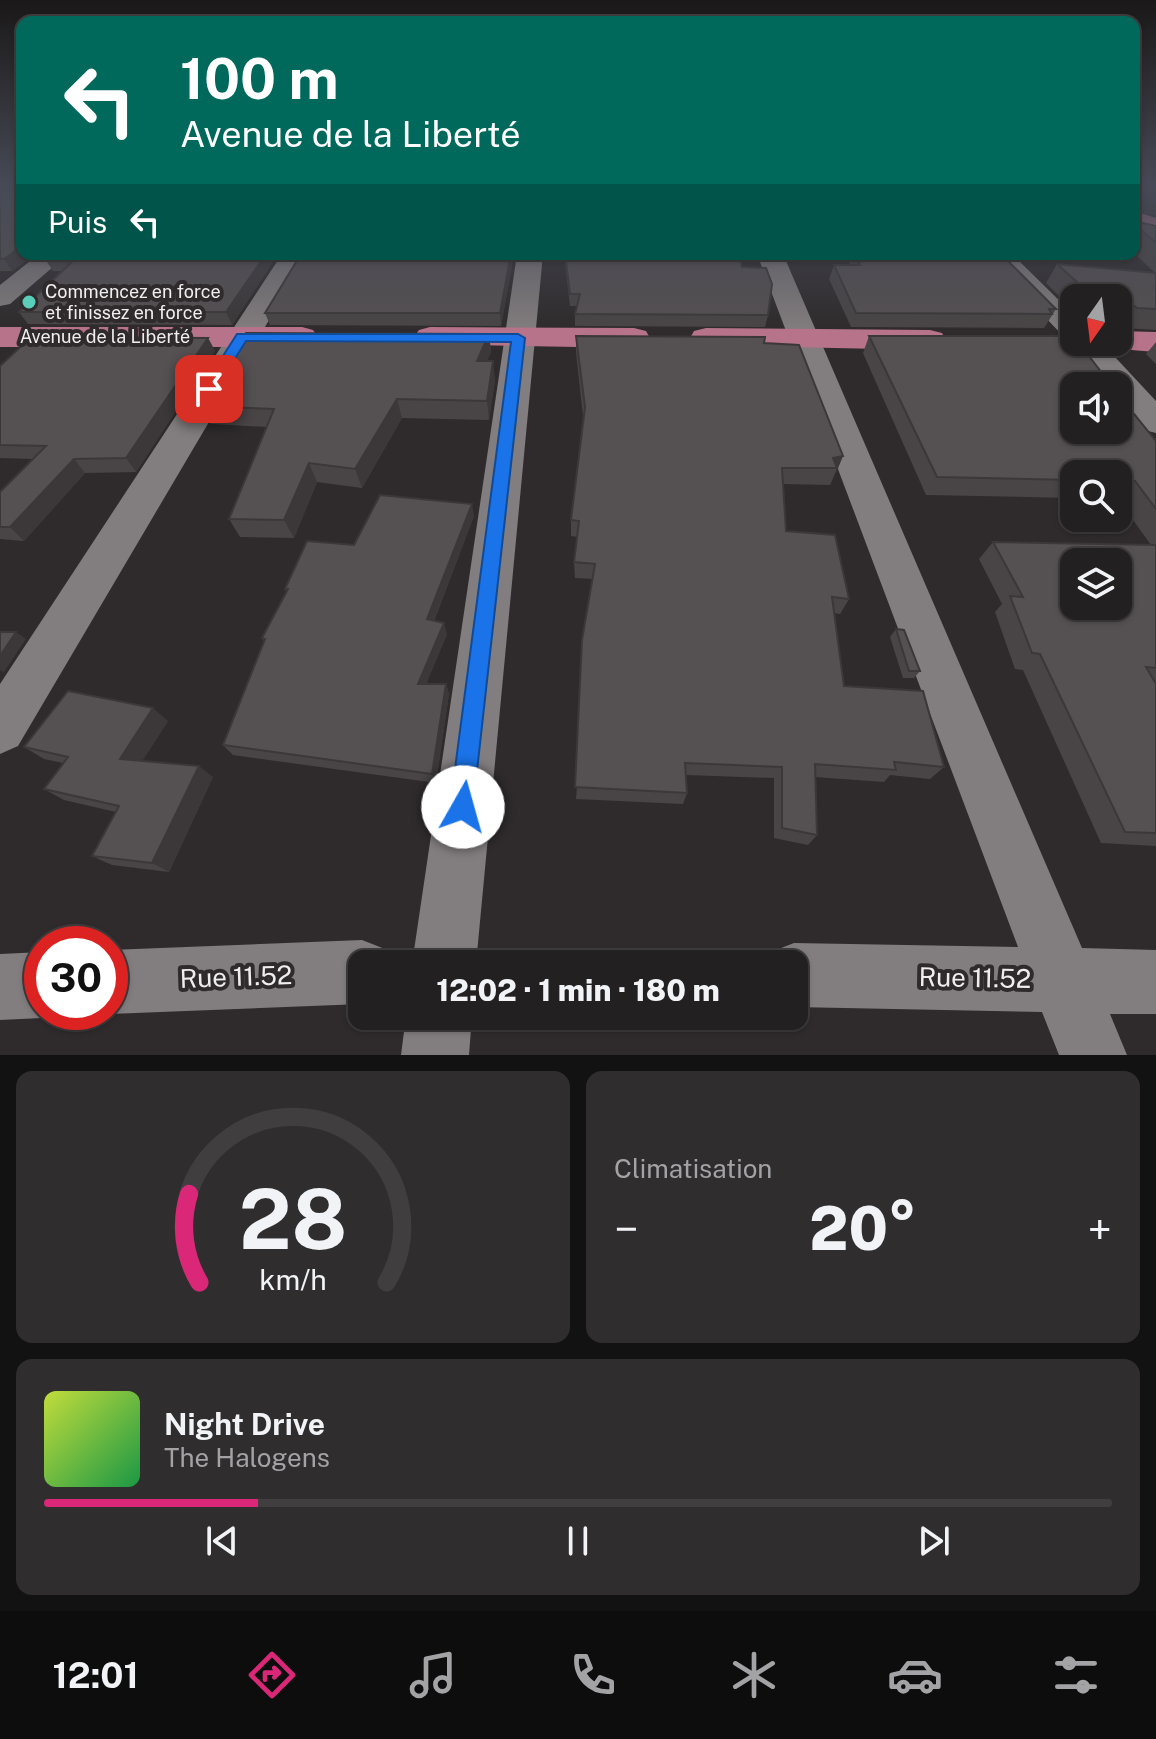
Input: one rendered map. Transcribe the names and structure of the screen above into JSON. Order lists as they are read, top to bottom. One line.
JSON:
{"streets":{"main road":["Avenue de la Liberté"],"street":["Rue 11.52"]},"places":["Commencez en force et finissez en force"],"north":"bottom","page":{"turn":["100 m","Avenue de la Liberté"],"then":"Puis","limit":"30","trip":"12:02 · 1 min · 180 m","tile":"Climatisation","heat":["−","20°","+"],"song":["Night Drive","The Halogens"],"tabs":"12:01","gauge":["28","km/h"]}}
